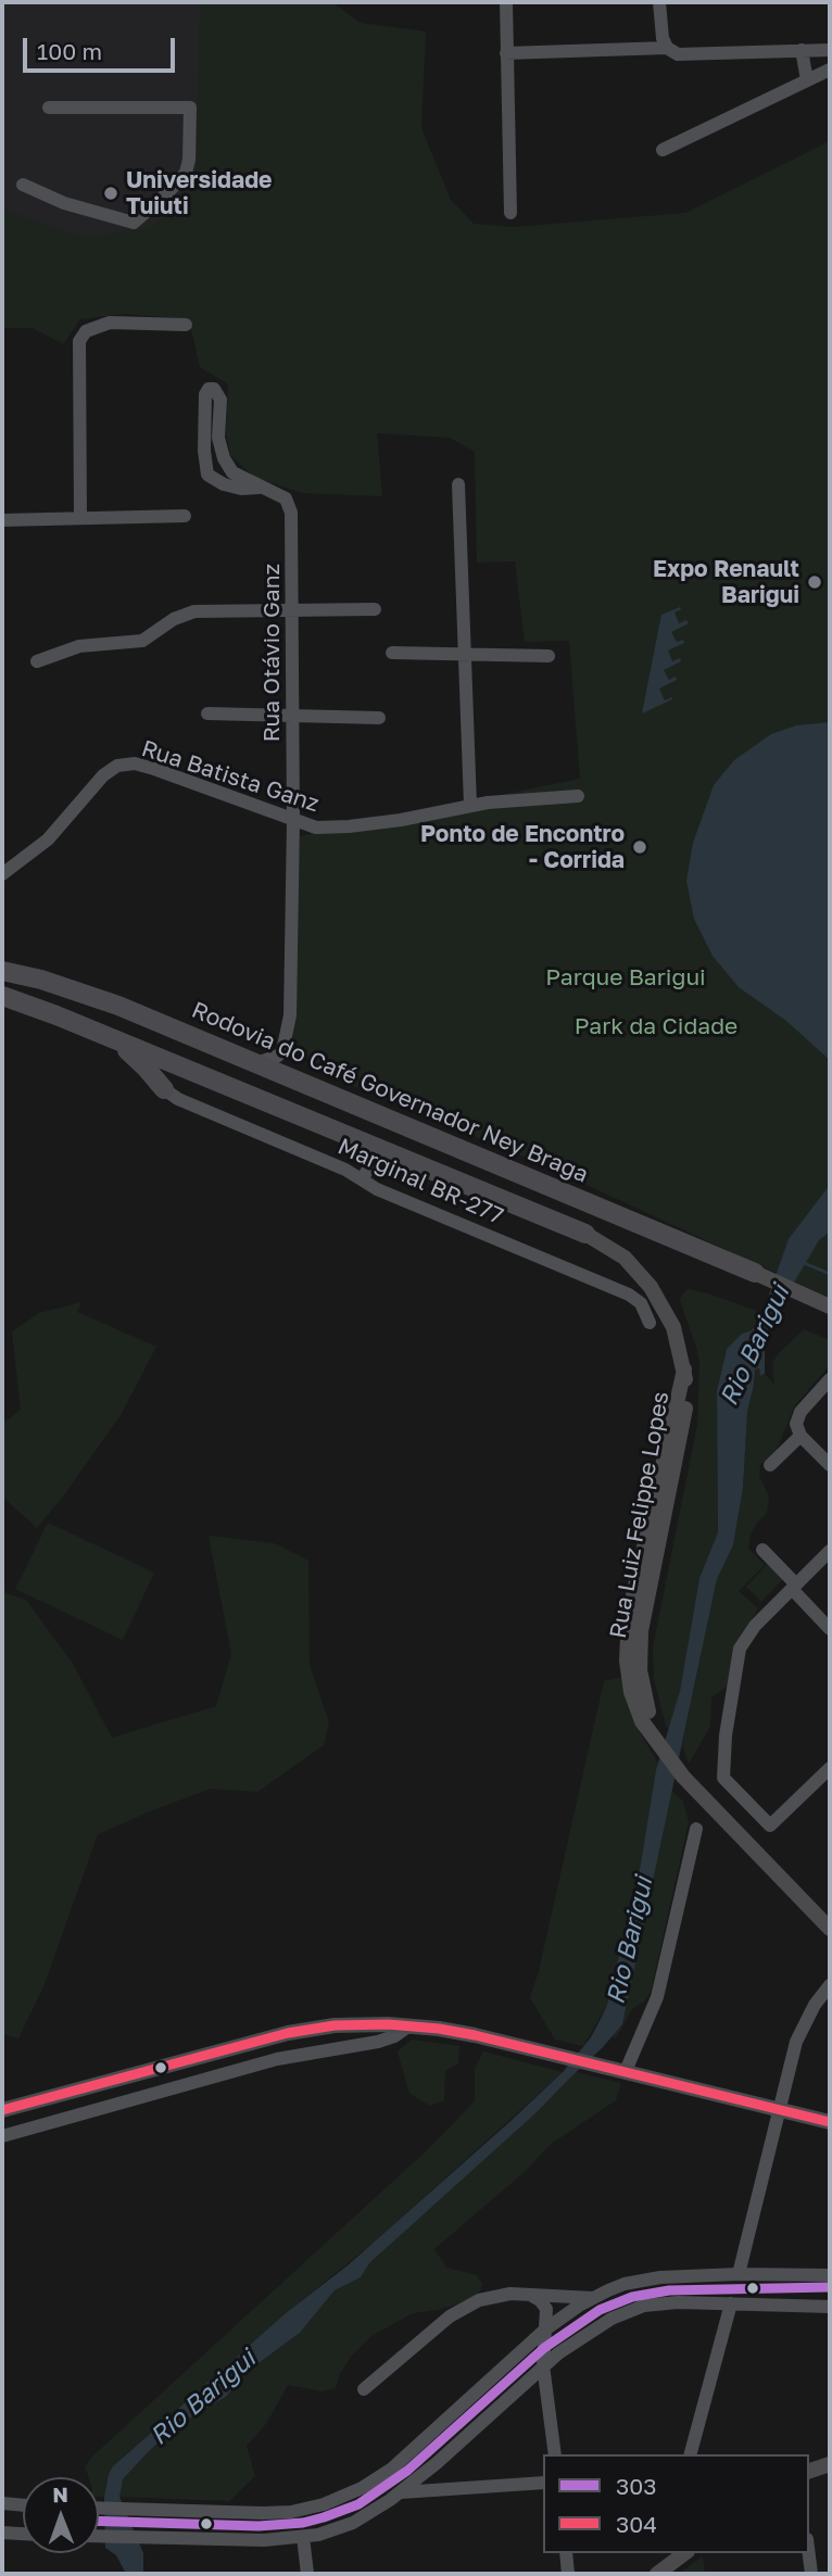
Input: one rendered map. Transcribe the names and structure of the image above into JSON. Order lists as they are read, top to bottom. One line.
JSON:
{"streets":{"highway":["Rodovia do Café Governador Ney Braga"],"main road":["Rua Luiz Felippe Lopes"],"street":["Rua Otávio Ganz","Rua Batista Ganz","Marginal BR-277"]},"crossings":[["Rua Otávio Ganz","Rua Batista Ganz"],["Rua Otávio Ganz","Rodovia do Café Governador Ney Braga"]],"water":["Rio Barigui"],"parks":["Parque Barigui","Park da Cidade"],"places":["Universidade Tuiuti","Expo Renault Barigui","Ponto de Encontro - Corrida"],"lines":["transit line 304","transit line 303"],"legend":["303","304"],"scale_bar":"100 m","north":"top"}
